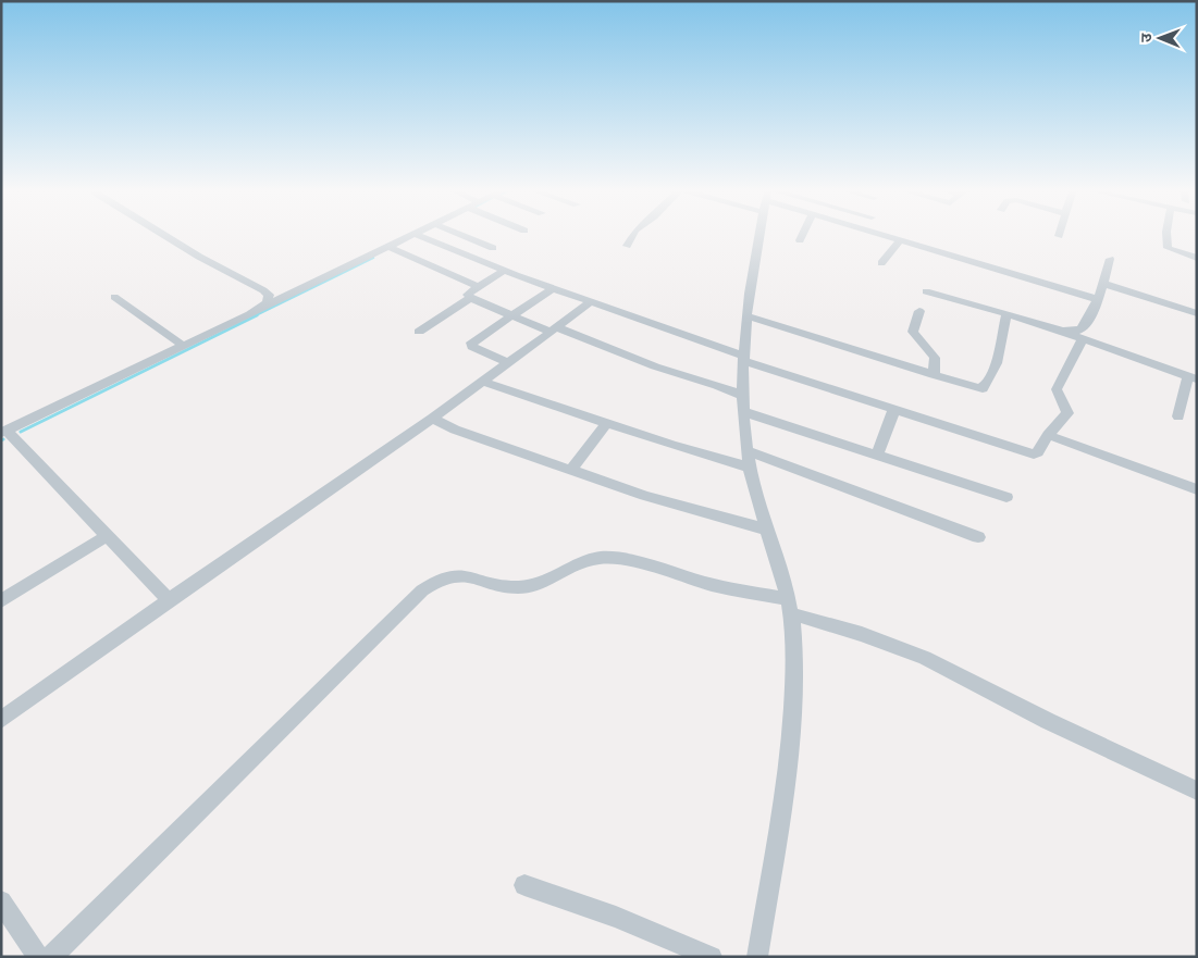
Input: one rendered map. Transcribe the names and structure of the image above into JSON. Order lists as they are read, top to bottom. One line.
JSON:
{"north":"left"}
